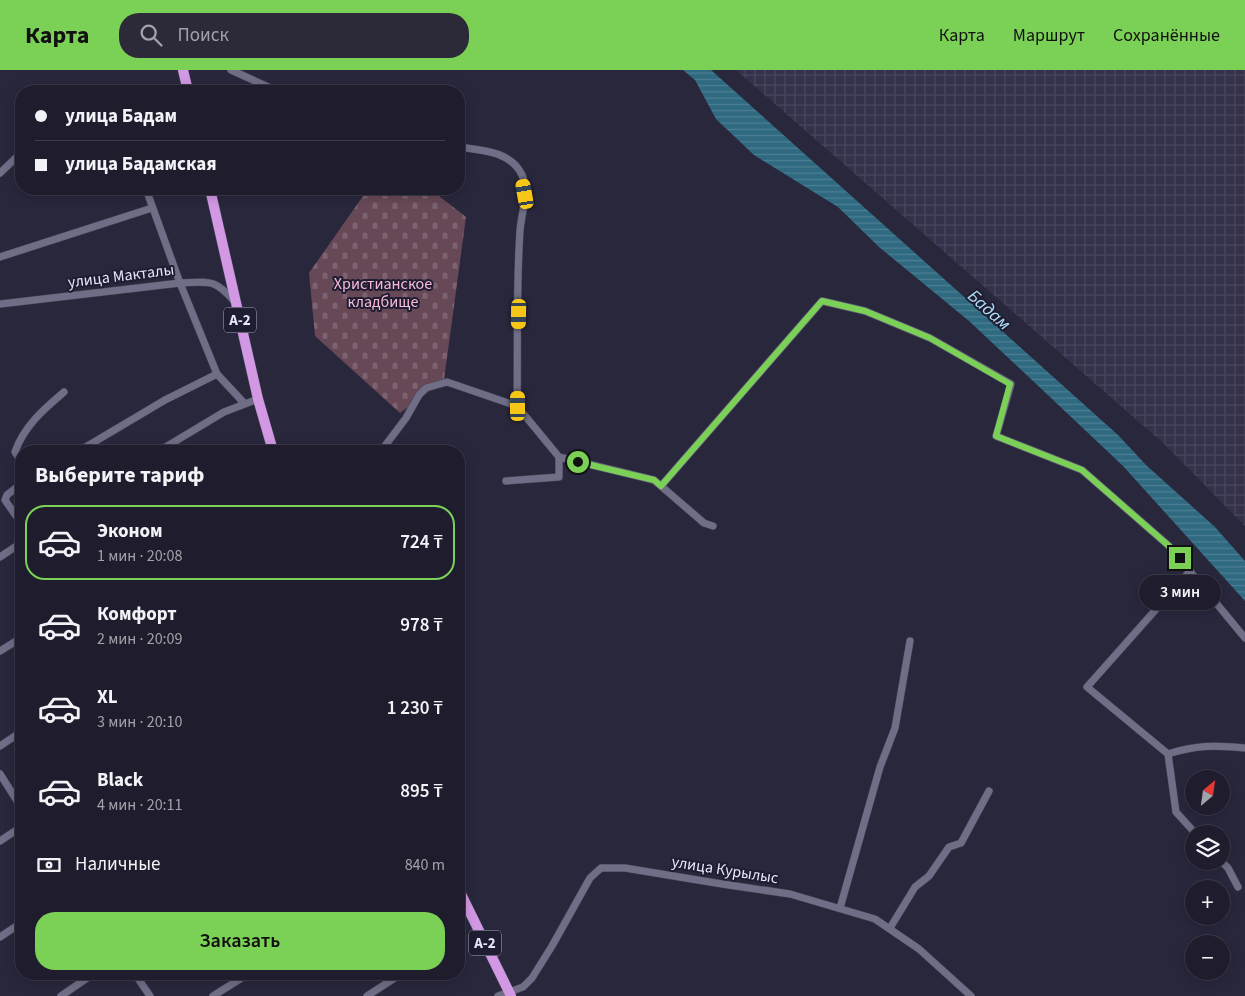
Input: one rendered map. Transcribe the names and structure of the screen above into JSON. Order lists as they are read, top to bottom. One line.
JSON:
{"streets":{"highway":["A-2"],"street":["улица Макталы","улица Курылыс"]},"crossings":[["улица Макталы","A-2"],["A-2","улица Курылыс"]],"water":["Бадам"],"parks":["Христианское кладбище"],"north":"top right","page":{"header":"Карта","search":"Поиск","nav":["Карта","Маршрут","Сохранённые"],"banner":["улица Бадам","улица Бадамская"],"heading":"Выберите тариф","list":[{"name":"Эконом","note":"1 мин · 20:08","value":"724 ₸"},{"name":"Комфорт","note":"2 мин · 20:09","value":"978 ₸"},{"name":"XL","note":"3 мин · 20:10","value":"1 230 ₸"},{"name":"Black","note":"4 мин · 20:11","value":"895 ₸"}],"bubble":"3 мин","map_buttons":["+","−"],"pay":["Наличные","840 m"],"buttons":"Заказать"}}
